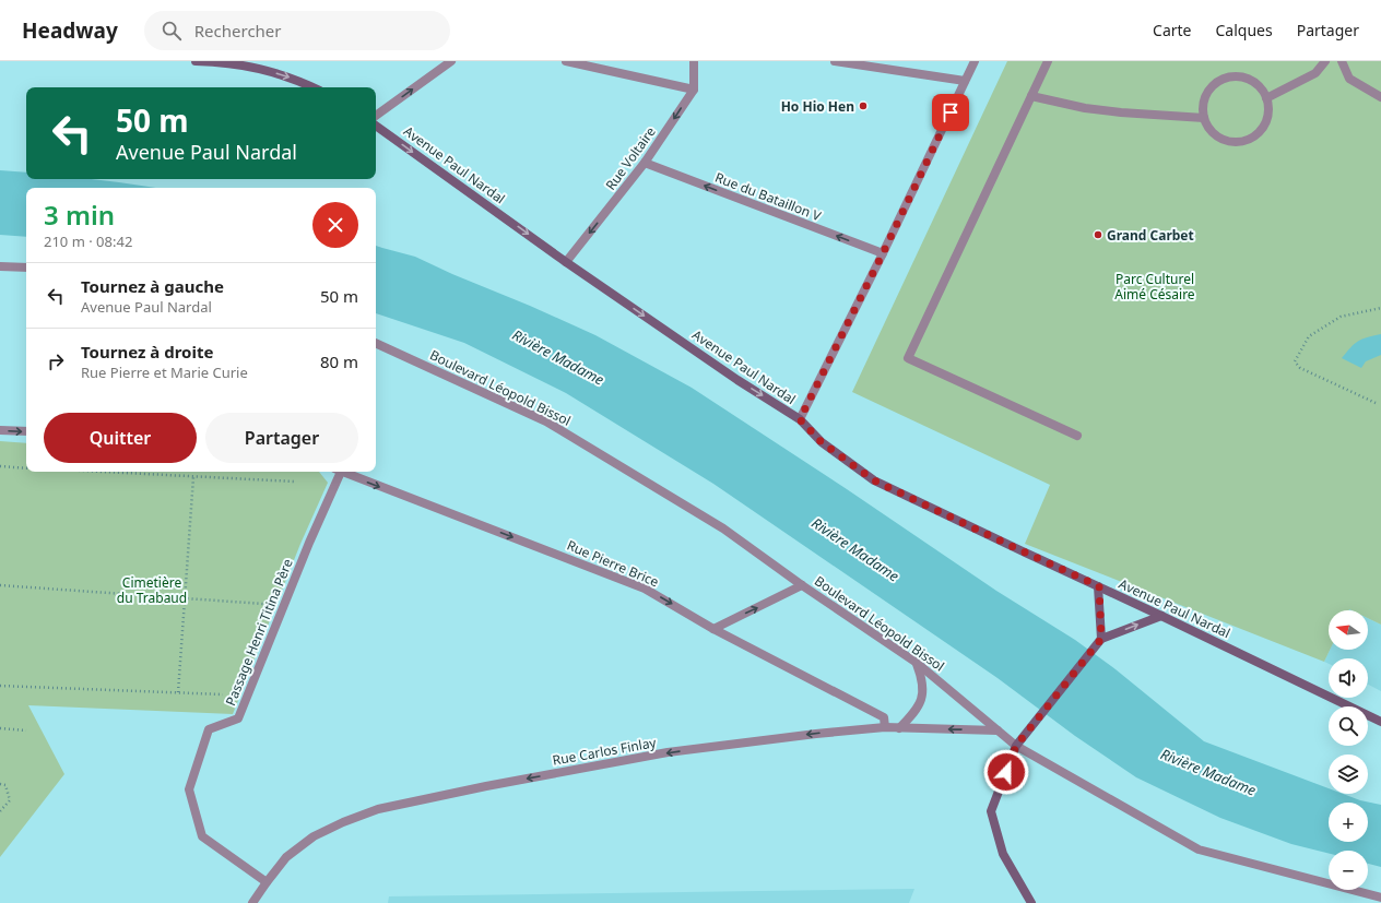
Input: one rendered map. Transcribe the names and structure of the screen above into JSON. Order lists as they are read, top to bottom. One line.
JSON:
{"streets":{"main road":["Avenue Paul Nardal"],"street":["Rue Voltaire","Rue du Bataillon V","Boulevard Léopold Bissol","Rue Pierre Brice","Passage Henri Titina Père","Rue Carlos Finlay"]},"crossings":[["Rue Voltaire","Avenue Paul Nardal"],["Rue Voltaire","Rue du Bataillon V"],["Boulevard Léopold Bissol","Rue Carlos Finlay"],["Rue Pierre Brice","Rue Carlos Finlay"],["Passage Henri Titina Père","Rue Carlos Finlay"]],"one_way":["Rue Voltaire","Avenue Paul Nardal","Rue du Bataillon V","Rue Pierre Brice","Rue Carlos Finlay"],"water":["Rivière Madame"],"parks":["Parc Culturel Aimé Césaire","Cimetière du Trabaud"],"places":["Ho Hio Hen","Grand Carbet"],"north":"left","page":{"header":"Headway","search":"Rechercher","nav":["Carte","Calques","Partager"],"turn":["50 m","Avenue Paul Nardal"],"heading":["3 min","210 m · 08:42"],"list":[{"name":"Tournez à gauche","note":"Avenue Paul Nardal","value":"50 m"},{"name":"Tournez à droite","note":"Rue Pierre et Marie Curie","value":"80 m"}],"buttons":["Quitter","Partager"],"map_buttons":["+","−"]}}
